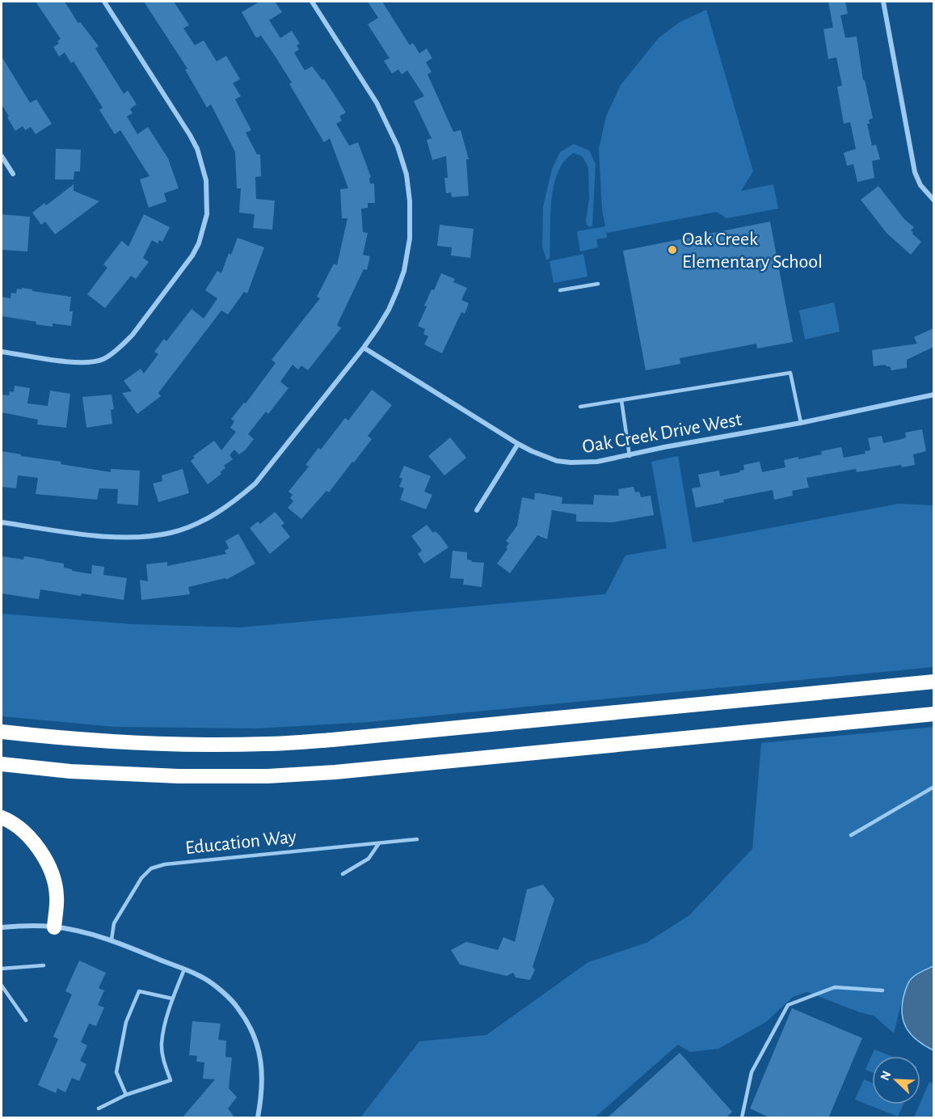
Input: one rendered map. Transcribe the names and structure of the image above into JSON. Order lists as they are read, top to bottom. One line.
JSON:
{"streets":{"street":["Oak Creek Drive West"],"lane":["Education Way"]},"places":["Oak Creek Elementary School"],"north":"top left"}
